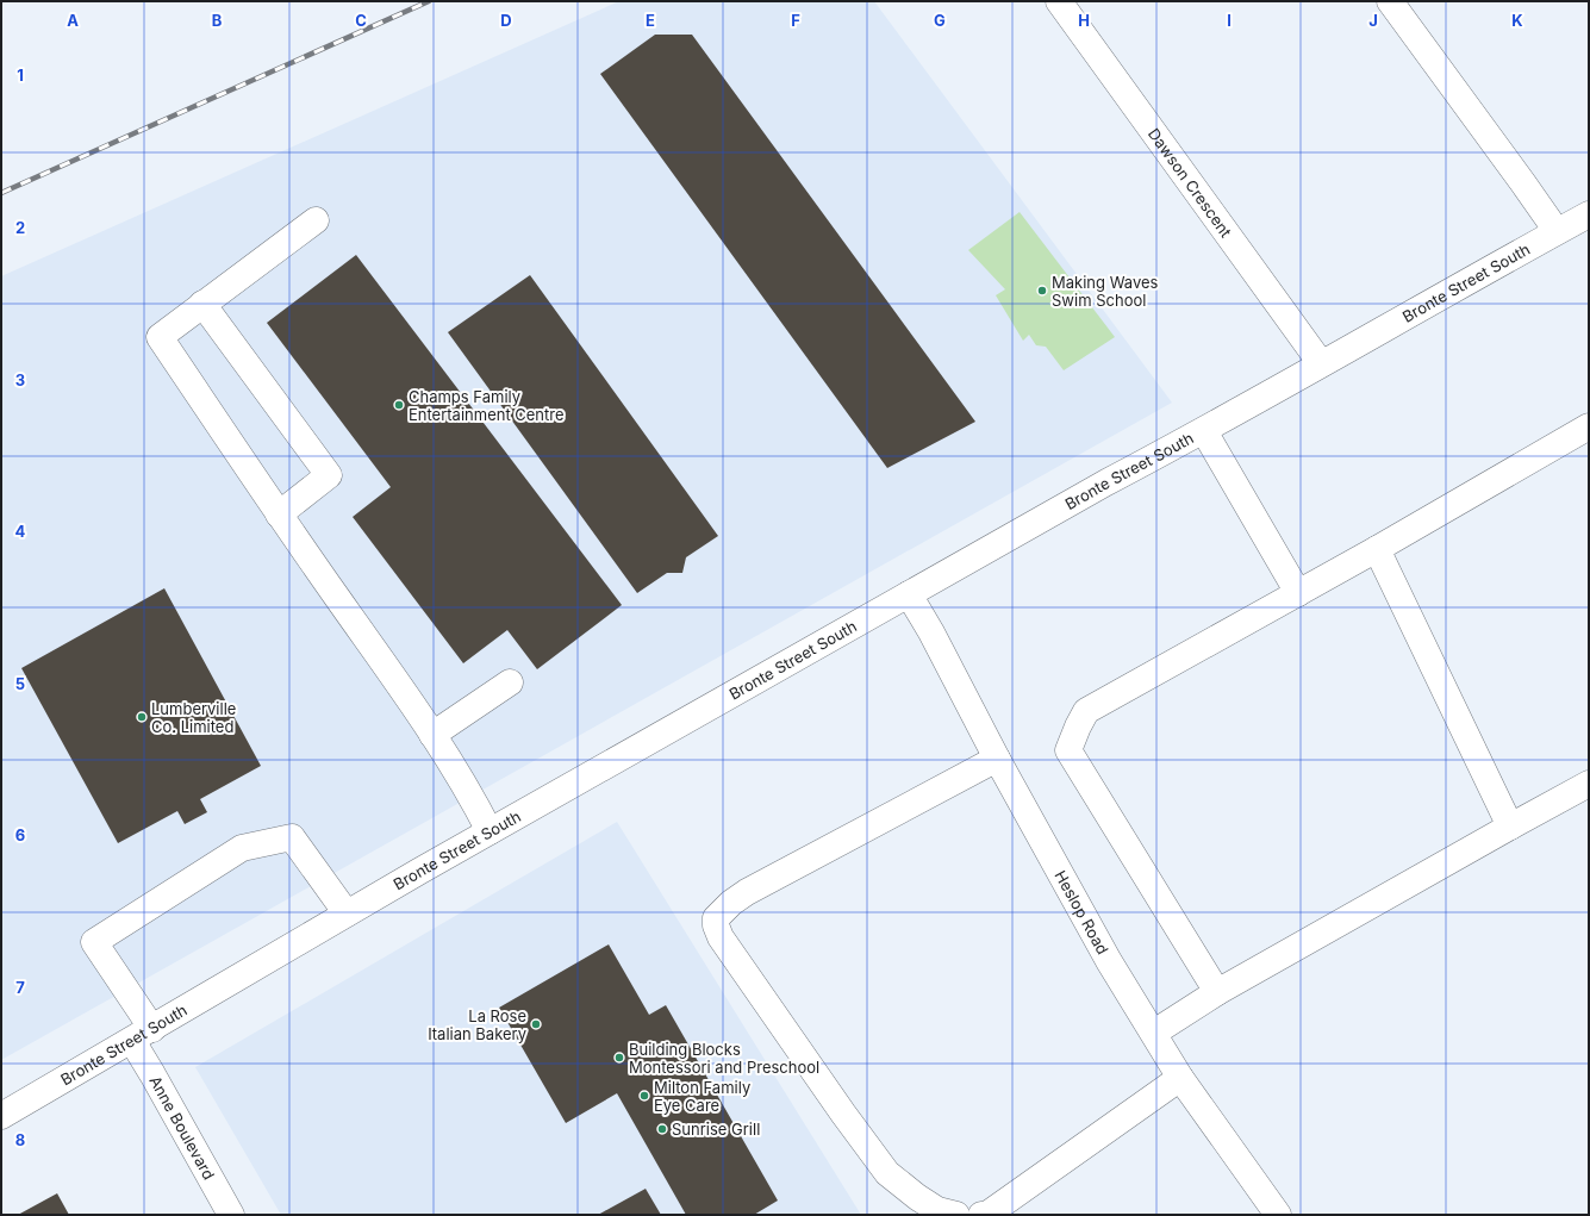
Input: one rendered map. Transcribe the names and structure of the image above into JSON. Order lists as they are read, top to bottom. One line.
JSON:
{"streets":{"main road":["Dawson Crescent","Bronte Street South","Heslop Road","Anne Boulevard"]},"crossings":[["Dawson Crescent","Bronte Street South"],["Bronte Street South","Heslop Road"],["Bronte Street South","Anne Boulevard"]],"places":["Making Waves Swim School","Champs Family Entertainment Centre","Lumberville Co. Limited","La Rose Italian Bakery","Building Blocks Montessori and Preschool","Milton Family Eye Care","Sunrise Grill"],"grid":{"columns":["A","B","C","D","E","F","G","H","I","J","K"],"rows":["1","2","3","4","5","6","7","8"]}}
